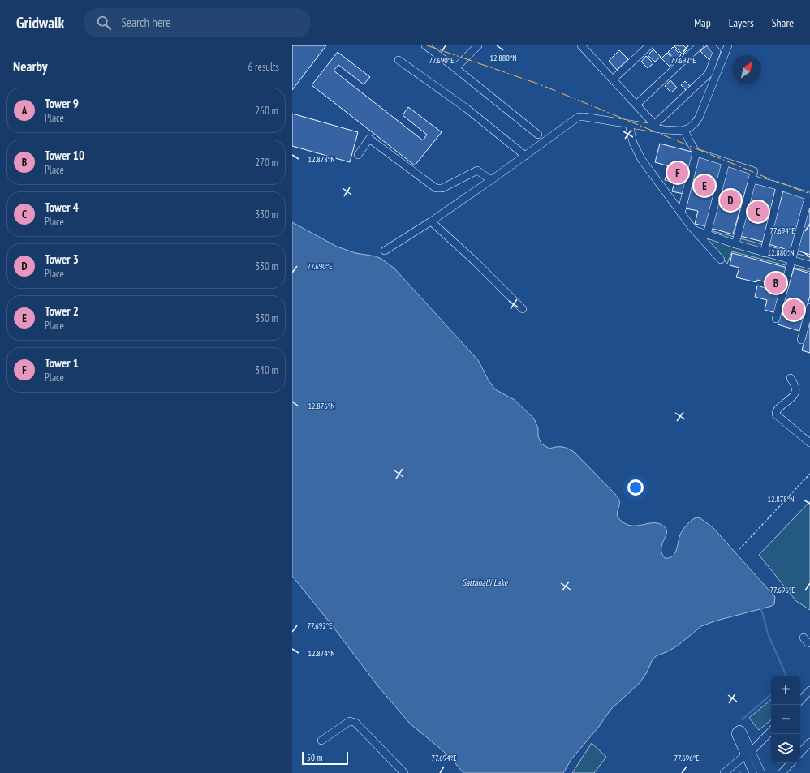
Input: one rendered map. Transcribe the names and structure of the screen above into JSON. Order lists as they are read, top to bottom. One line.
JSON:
{"water":["Gattahalli Lake"],"scale_bar":"50 m","north":"top right","page":{"header":"Gridwalk","search":"Search here","nav":["Map","Layers","Share"],"heading":["Nearby","6 results"],"list":[{"mark":"A","name":"Tower 9","note":"Place","value":"260 m"},{"mark":"B","name":"Tower 10","note":"Place","value":"270 m"},{"mark":"C","name":"Tower 4","note":"Place","value":"330 m"},{"mark":"D","name":"Tower 3","note":"Place","value":"330 m"},{"mark":"E","name":"Tower 2","note":"Place","value":"330 m"},{"mark":"F","name":"Tower 1","note":"Place","value":"340 m"}],"pins":["F","E","D","C","B","A"],"map_buttons":["+","−"],"scale":"50 m"},"coordinates":["12.880°N","77.690°E","77.692°E","12.878°N","77.694°E","12.876°N","77.696°E","12.874°N"]}
